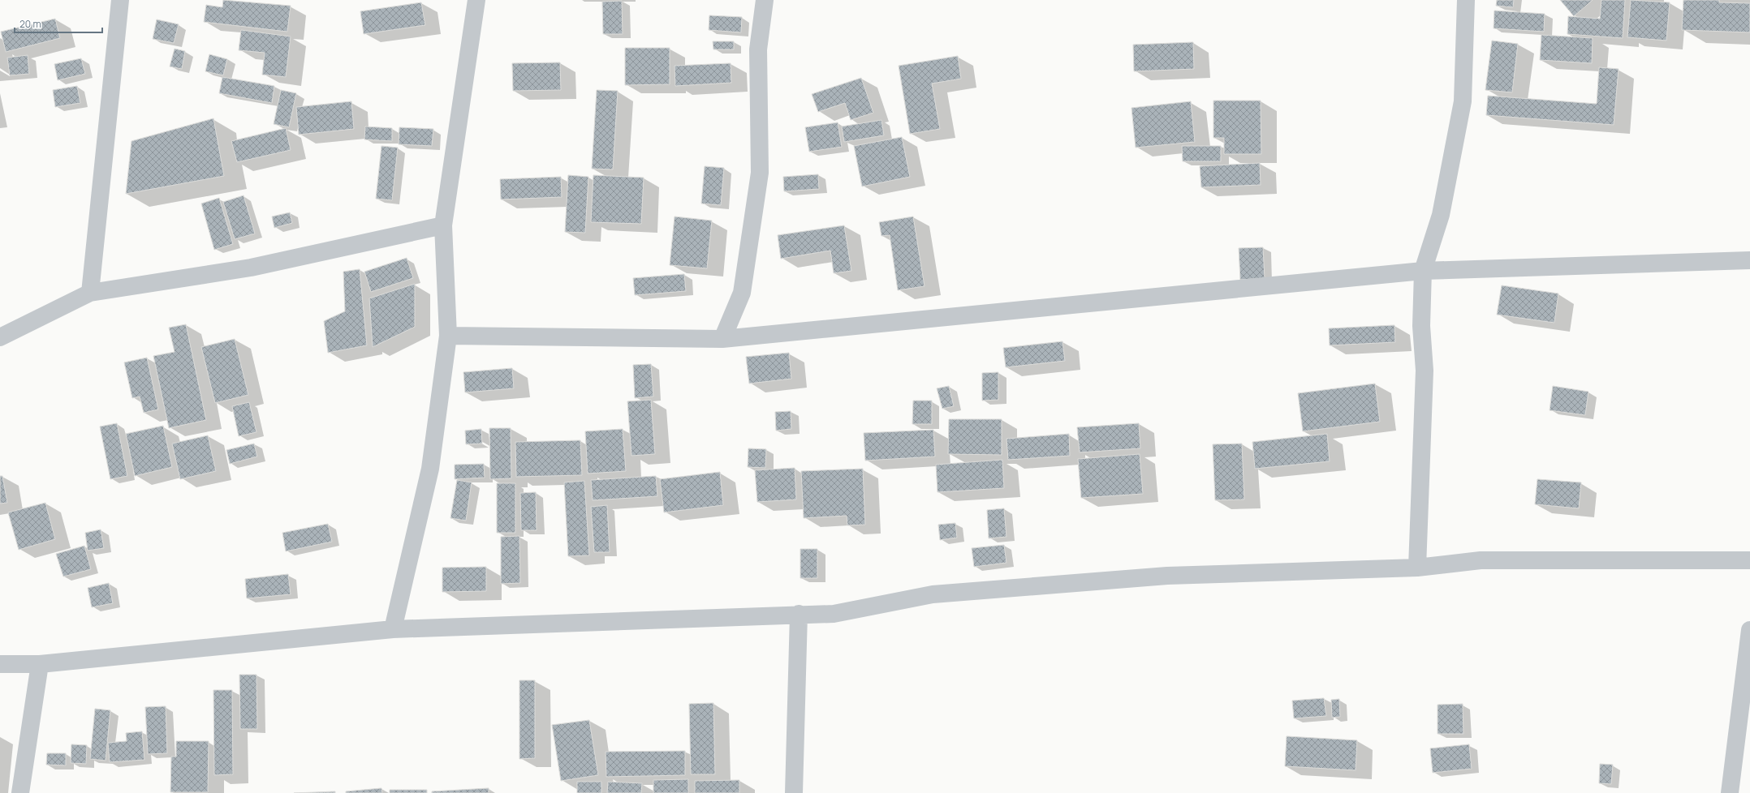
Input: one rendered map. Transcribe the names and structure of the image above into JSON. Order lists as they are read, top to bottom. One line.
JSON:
{"scale_bar":"20 m"}
